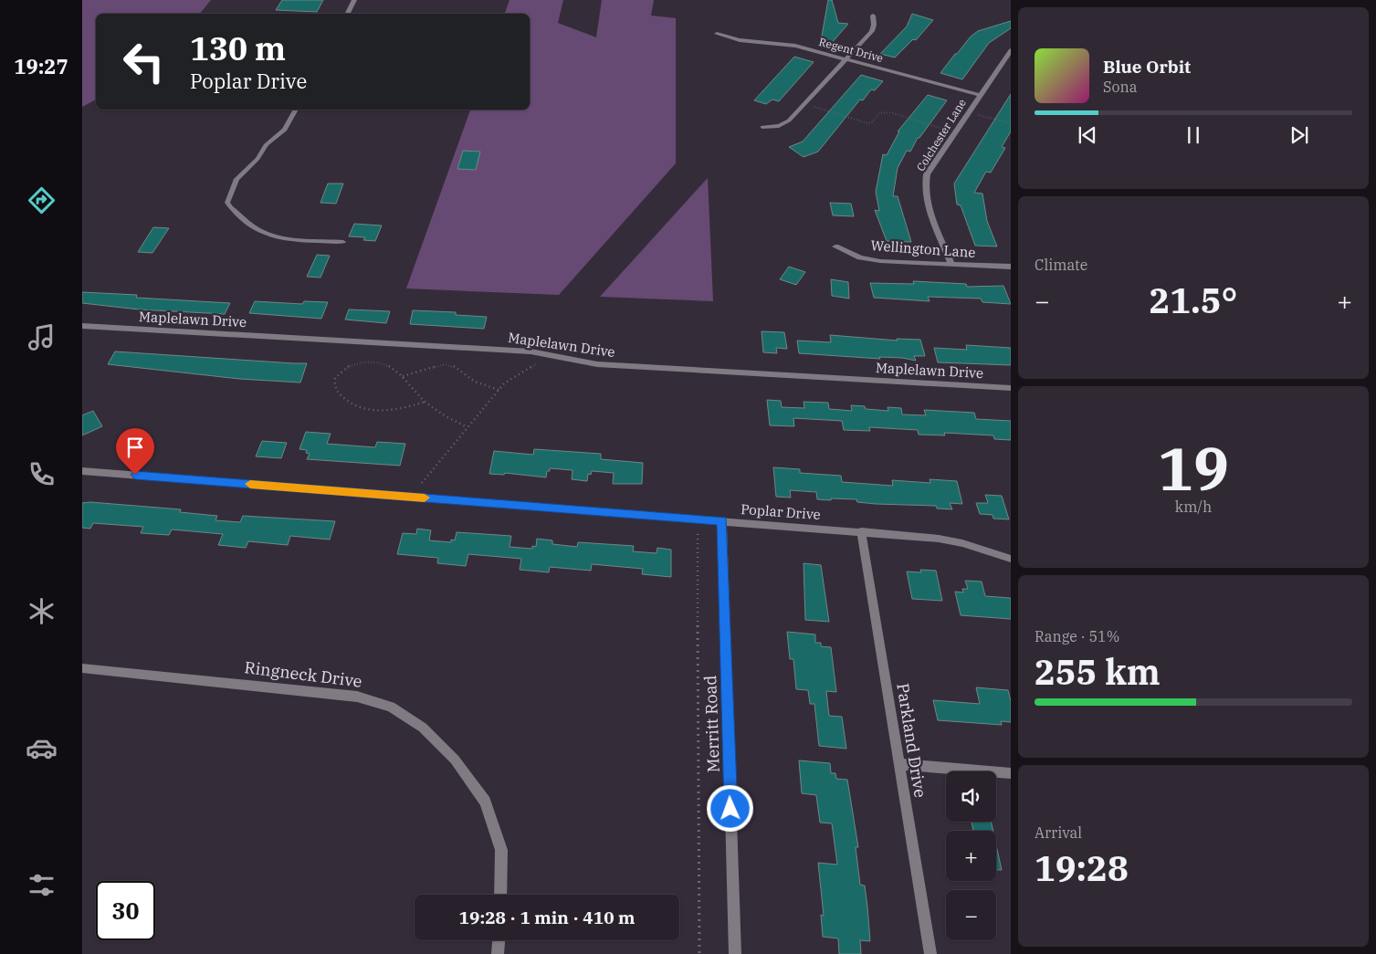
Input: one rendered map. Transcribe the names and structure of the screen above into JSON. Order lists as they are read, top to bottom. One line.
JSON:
{"streets":{"street":["Regent Drive","Colchester Lane","Wellington Lane","Maplelawn Drive","Poplar Drive","Ringneck Drive","Merritt Road","Parkland Drive"]},"crossings":[["Regent Drive","Colchester Lane"],["Colchester Lane","Wellington Lane"],["Poplar Drive","Merritt Road"],["Poplar Drive","Parkland Drive"]],"page":{"tabs":"19:27","turn":["130 m","Poplar Drive"],"song":["Blue Orbit","Sona"],"tile":["Climate",["19","km/h"],["Range · 51%","255 km"],["Arrival","19:28"]],"heat":["−","21.5°","+"],"map_buttons":["+","−"],"limit":"30","trip":"19:28 · 1 min · 410 m"}}
